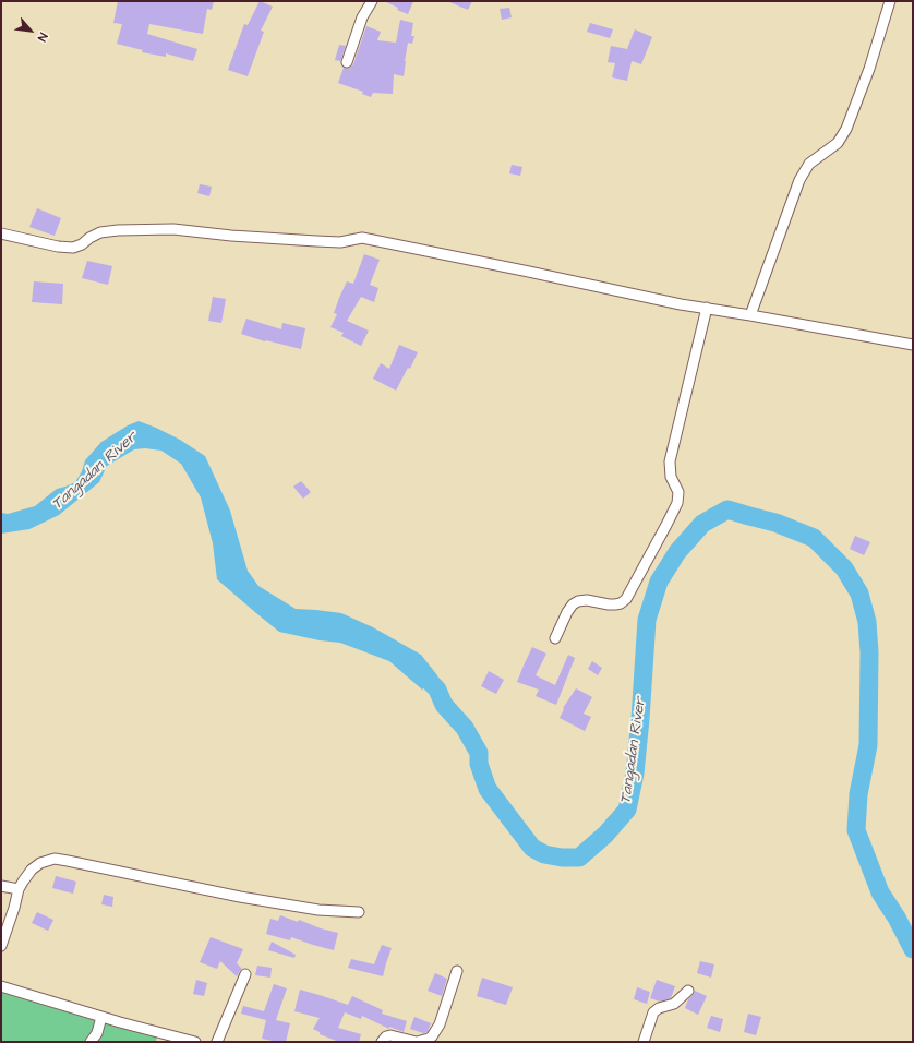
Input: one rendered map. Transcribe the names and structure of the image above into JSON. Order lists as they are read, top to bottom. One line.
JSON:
{"water":["Tangadan River"],"north":"bottom right"}
